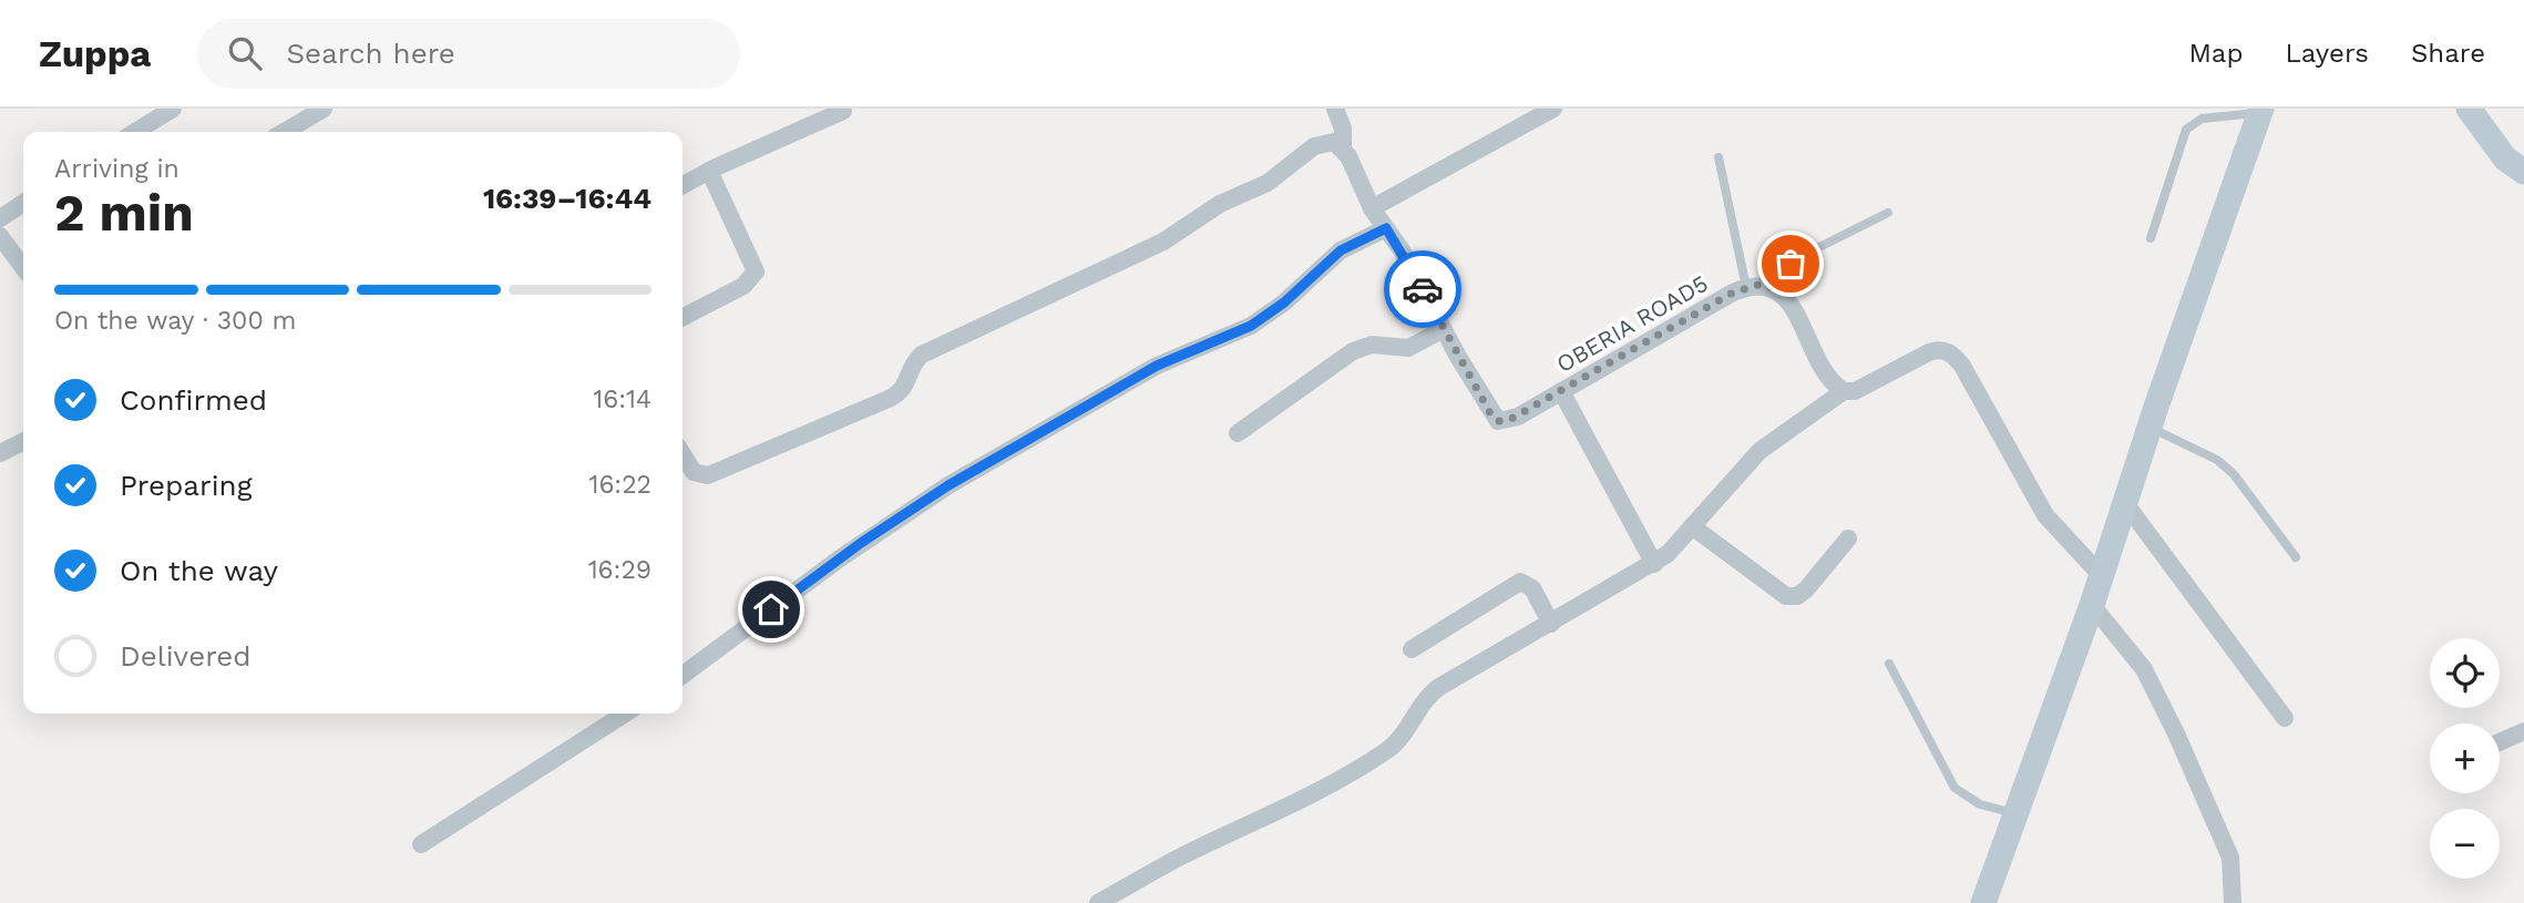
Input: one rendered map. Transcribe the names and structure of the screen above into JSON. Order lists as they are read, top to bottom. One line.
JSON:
{"streets":{"street":["OBERIA ROAD5"]},"page":{"header":"Zuppa","search":"Search here","nav":["Map","Layers","Share"],"heading":["2 min","Arriving in","16:39–16:44"],"bar":"On the way · 300 m","list":[["Confirmed","16:14"],["Preparing","16:22"],["On the way","16:29"],"Delivered"],"map_buttons":["+","−"]}}
